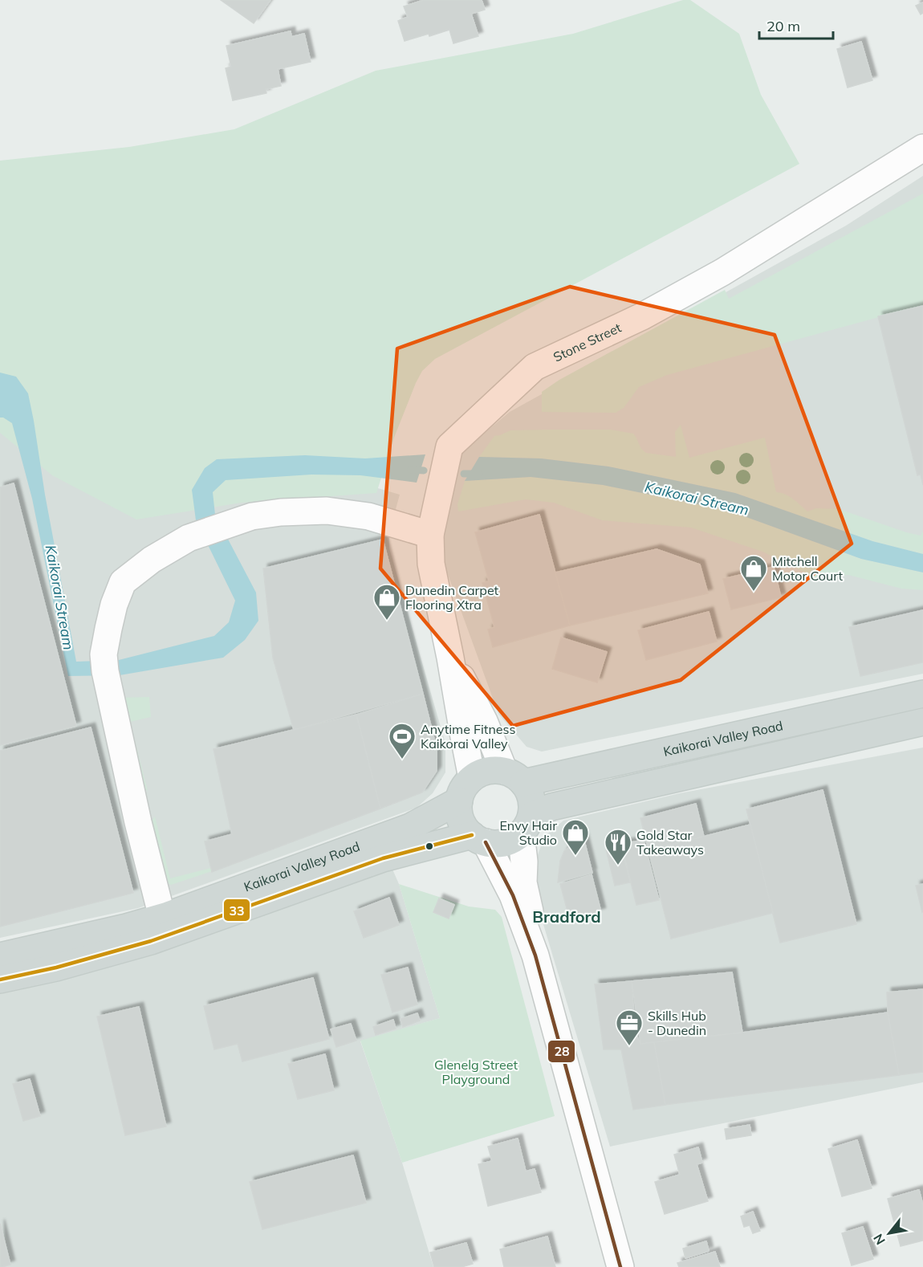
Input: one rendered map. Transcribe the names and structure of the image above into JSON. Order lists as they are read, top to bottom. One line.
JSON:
{"streets":{"main road":["Kaikorai Valley Road"],"street":["Stone Street"]},"crossings":[["Stone Street","Kaikorai Valley Road"]],"districts":["Bradford"],"water":["Kaikorai Stream"],"parks":["Glenelg Street Playground"],"places":{"shop":["Mitchell Motor Court","Dunedin Carpet Flooring Xtra","Envy Hair Studio"],"sports":["Anytime Fitness Kaikorai Valley"],"restaurant":["Gold Star Takeaways"],"office":["Skills Hub - Dunedin"]},"lines":["transit line 33","transit line 28"],"scale_bar":"20 m","north":"bottom left"}
